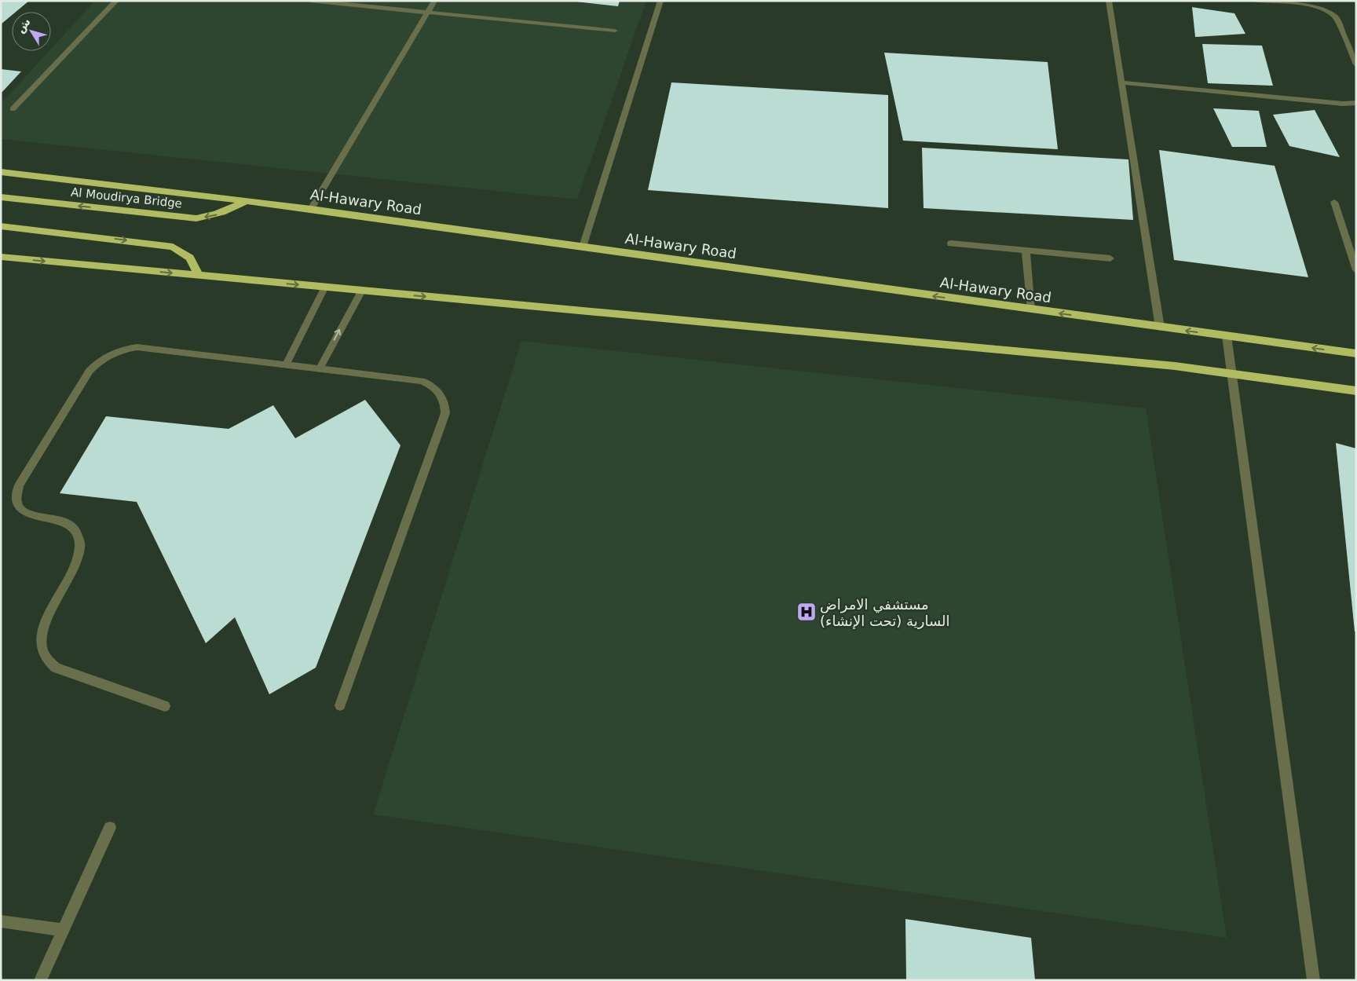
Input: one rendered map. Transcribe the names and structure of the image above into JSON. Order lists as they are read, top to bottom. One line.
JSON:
{"streets":{"highway":["Al Moudirya Bridge","Al-Hawary Road"]},"crossings":[["Al Moudirya Bridge","Al-Hawary Road"]],"places":{"hospital":["مستشفي الامراض السارية (تحت الإنشاء)"]},"north":"top left"}
